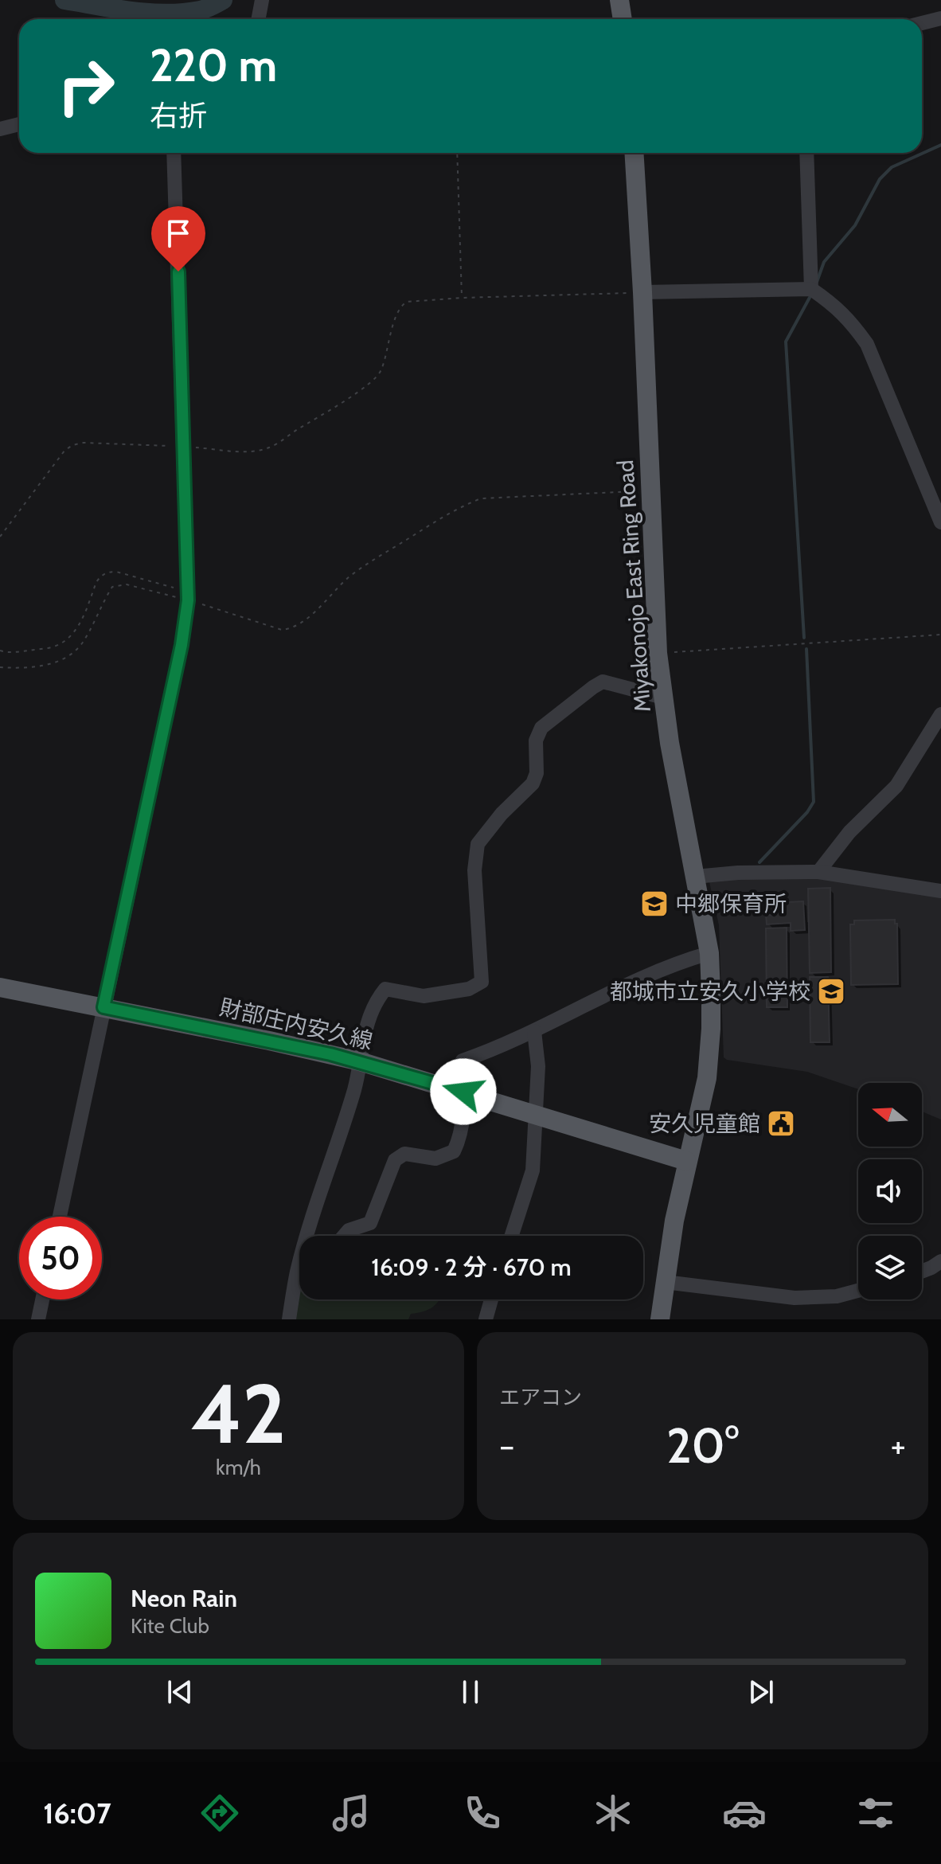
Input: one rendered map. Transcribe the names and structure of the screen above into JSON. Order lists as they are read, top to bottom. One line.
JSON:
{"streets":{"main road":["Miyakonojo East Ring Road","財部庄内安久線"]},"crossings":[["Miyakonojo East Ring Road","財部庄内安久線"]],"places":{"school or university":["中郷保育所","都城市立安久小学校"],"public building":["安久児童館"]},"north":"left","page":{"turn":["220 m","右折"],"limit":"50","trip":"16:09 · 2 分 · 670 m","tile":[["42","km/h"],"エアコン"],"heat":["−","20°","+"],"song":["Neon Rain","Kite Club"],"tabs":"16:07"}}
